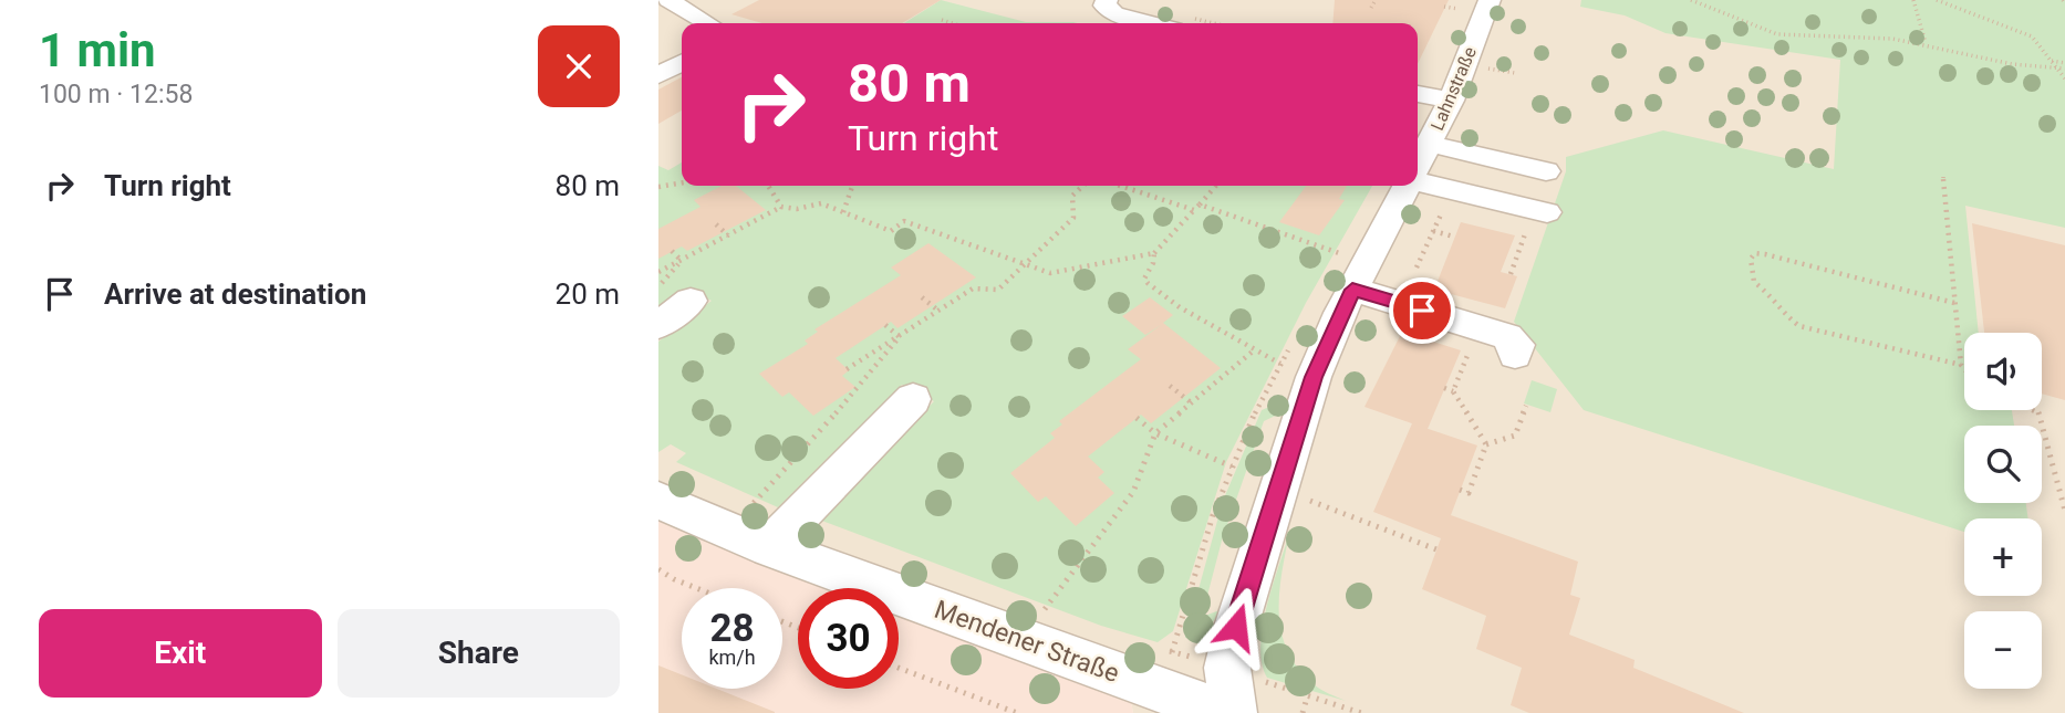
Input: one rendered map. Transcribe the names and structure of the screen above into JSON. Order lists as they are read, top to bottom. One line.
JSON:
{"streets":{"street":["Lahnstraße","Mendener Straße"]},"page":{"heading":["1 min","100 m · 12:58"],"turn":["80 m","Turn right"],"list":[{"name":"Turn right","value":"80 m"},{"name":"Arrive at destination","value":"20 m"}],"map_buttons":["+","−"],"speed":"28 km/h","limit":"30","buttons":["Exit","Share"]}}
